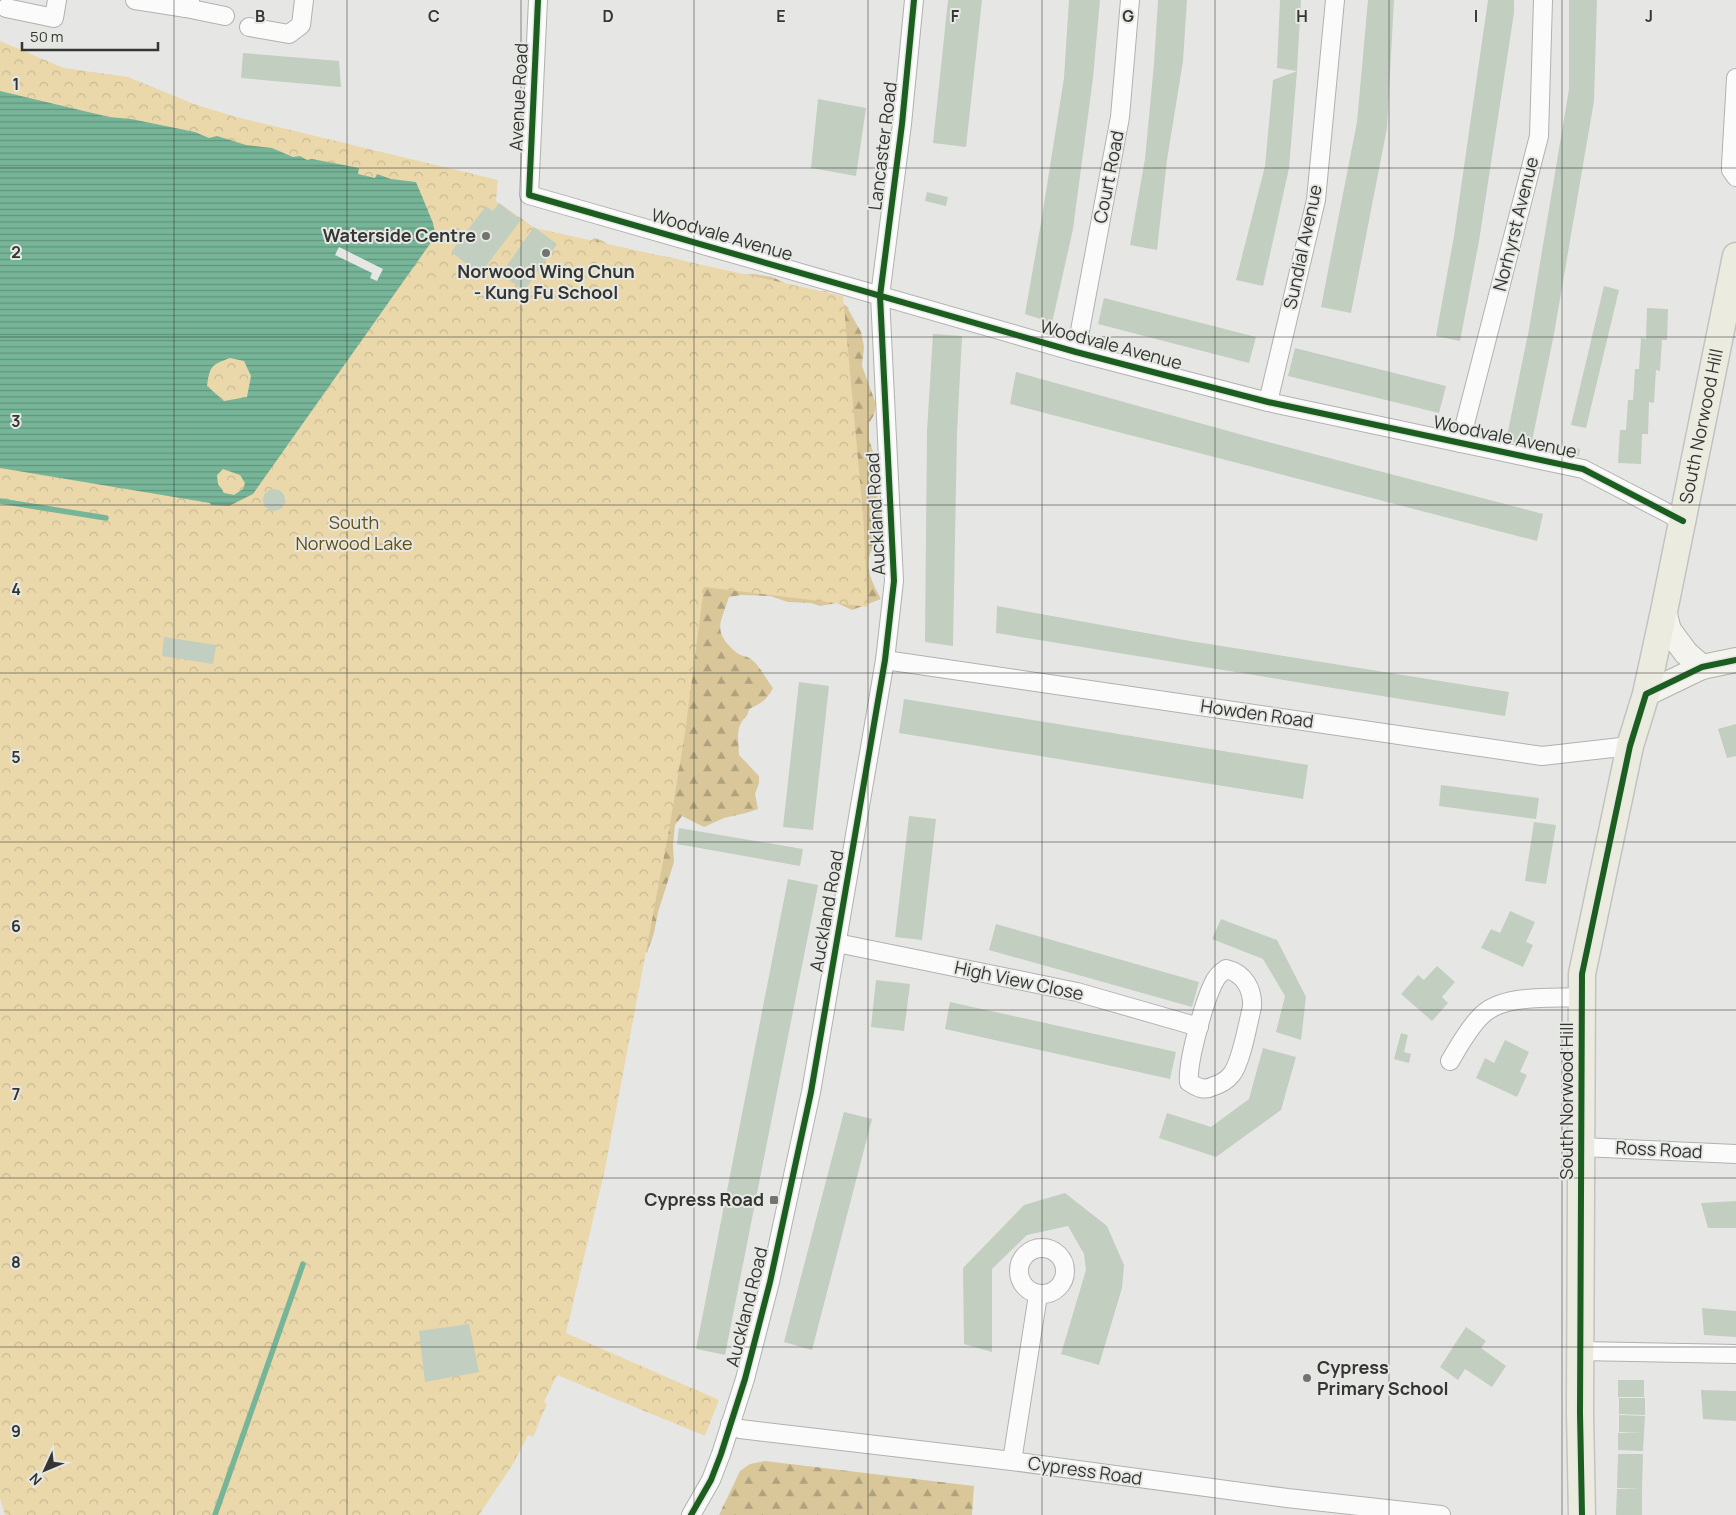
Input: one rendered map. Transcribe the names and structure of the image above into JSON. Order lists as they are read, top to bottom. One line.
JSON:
{"streets":{"main road":["South Norwood Hill"],"street":["Avenue Road","Lancaster Road","Court Road","Norhyrst Avenue","Woodvale Avenue","Sundial Avenue","Auckland Road","Howden Road","High View Close","Ross Road","Cypress Road"]},"crossings":[["Avenue Road","Woodvale Avenue"],["Lancaster Road","Woodvale Avenue"],["Lancaster Road","Auckland Road"],["Court Road","Woodvale Avenue"],["Norhyrst Avenue","Woodvale Avenue"],["Woodvale Avenue","Sundial Avenue"],["Woodvale Avenue","South Norwood Hill"],["Woodvale Avenue","Auckland Road"],["South Norwood Hill","Howden Road"],["South Norwood Hill","Ross Road"],["Auckland Road","Howden Road"],["Auckland Road","High View Close"],["Auckland Road","Cypress Road"]],"parks":["South Norwood Lake"],"places":{"other":["Waterside Centre","Norwood Wing Chun - Kung Fu School","Cypress Primary School"],"transit":["Cypress Road"]},"scale_bar":"50 m","north":"bottom left","grid":{"columns":["B","C","D","E","F","G","H","I","J"],"rows":["1","2","3","4","5","6","7","8","9"]}}
